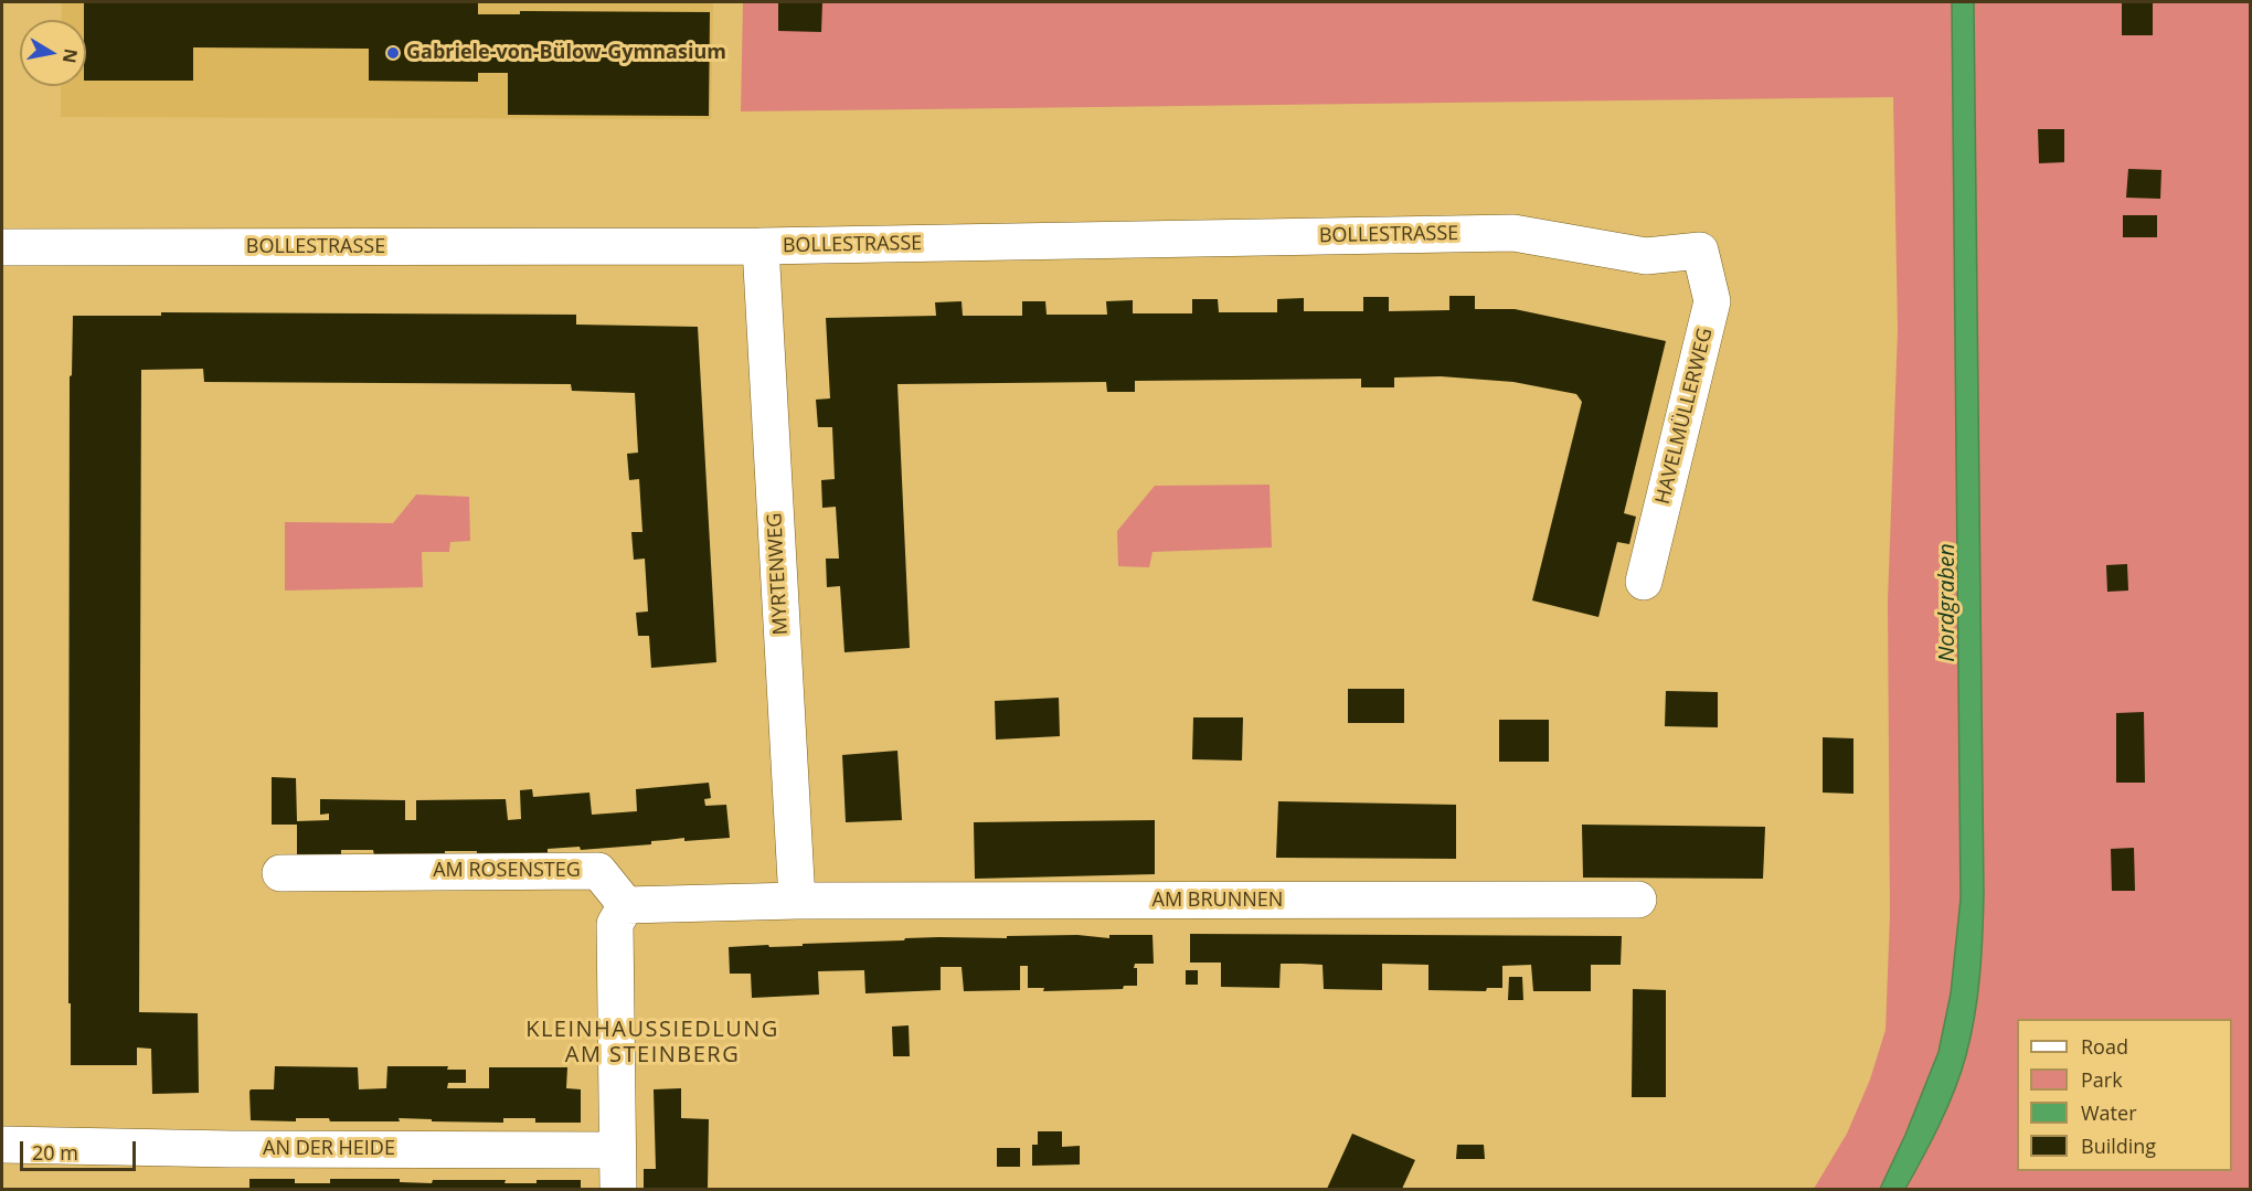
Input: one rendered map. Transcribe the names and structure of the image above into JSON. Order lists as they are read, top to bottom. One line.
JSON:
{"streets":{"street":["BOLLESTRASSE","HAVELMÜLLERWEG","MYRTENWEG","AM ROSENSTEG","AM BRUNNEN","AN DER HEIDE"]},"crossings":[["BOLLESTRASSE","HAVELMÜLLERWEG"],["BOLLESTRASSE","MYRTENWEG"],["MYRTENWEG","AM BRUNNEN"]],"districts":["KLEINHAUSSIEDLUNG AM STEINBERG"],"water":["Nordgraben"],"places":["Gabriele-von-Bülow-Gymnasium"],"legend":["Road","Park","Water","Building"],"scale_bar":"20 m","north":"right"}
